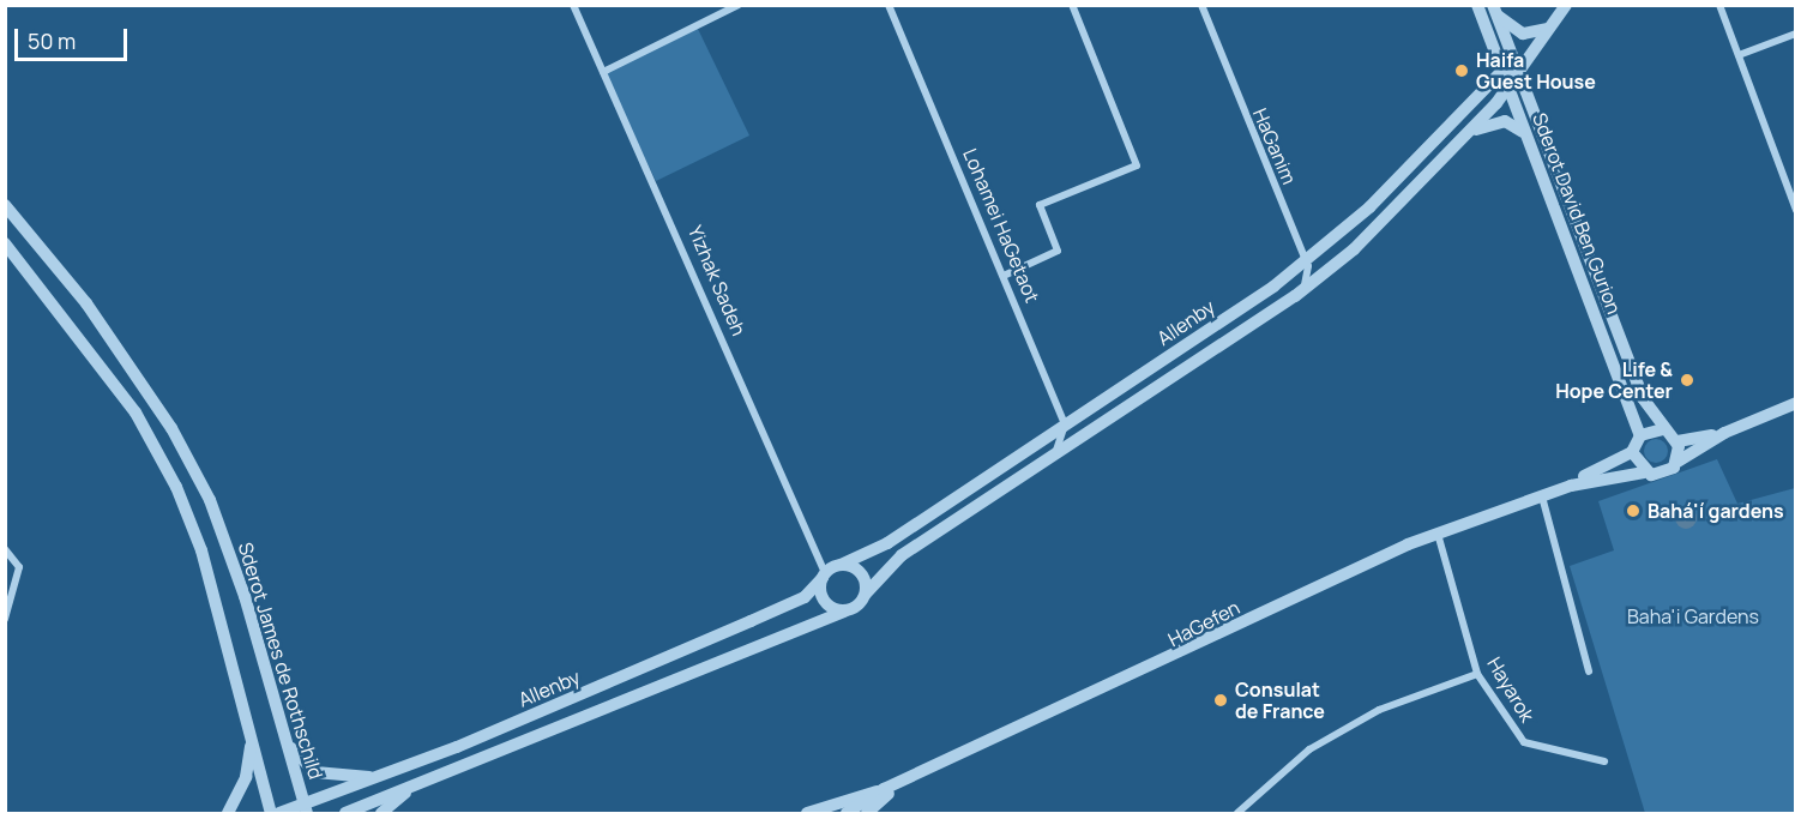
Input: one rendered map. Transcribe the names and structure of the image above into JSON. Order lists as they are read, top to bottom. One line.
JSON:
{"streets":{"street":["HaGanim","Sderot David Ben Gurion","Lohamei HaGetaot","Yizhak Sadeh","Allenby","HaGefen","Sderot James de Rothschild","Hayarok"]},"crossings":[["HaGanim","Allenby"],["Sderot David Ben Gurion","Allenby"],["Sderot David Ben Gurion","HaGefen"],["Lohamei HaGetaot","Allenby"],["Yizhak Sadeh","Allenby"],["Allenby","Sderot James de Rothschild"],["HaGefen","Hayarok"]],"parks":["Baha'i Gardens"],"places":["Haifa Guest House","Life & Hope Center","Bahá'í gardens","Consulat de France"],"scale_bar":"50 m"}
